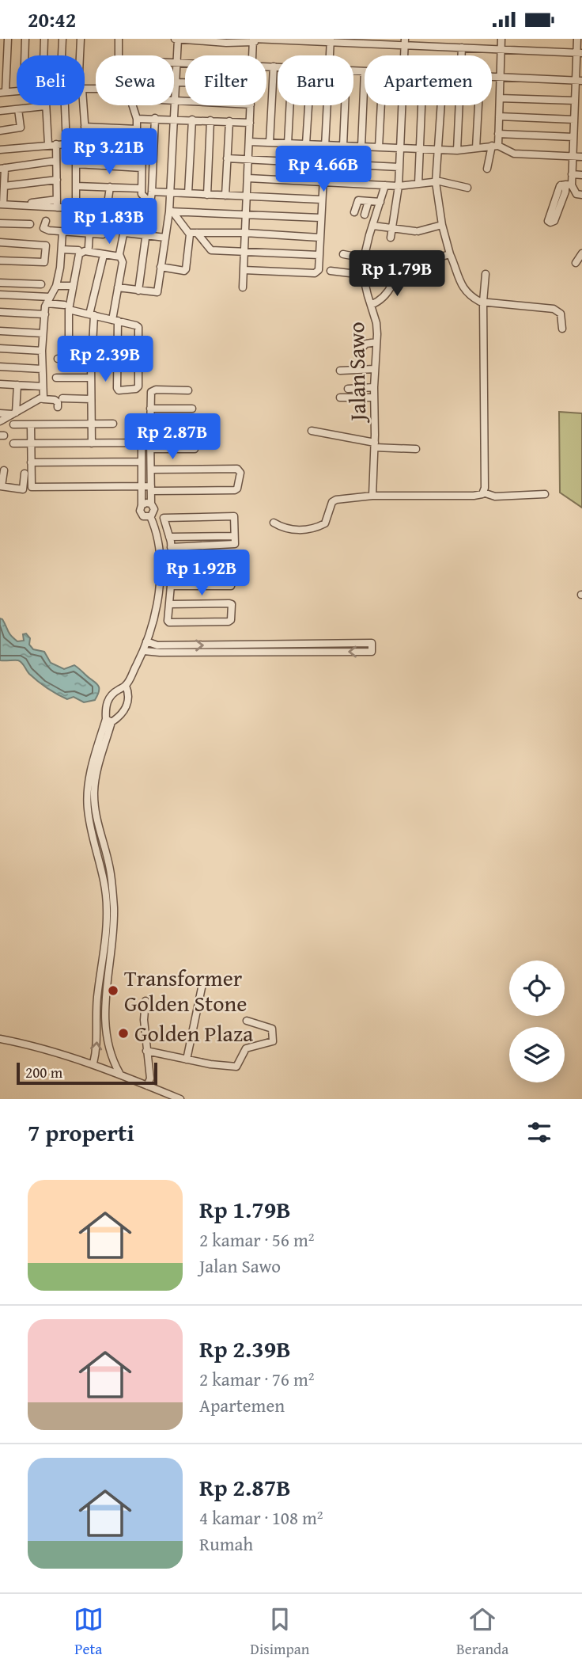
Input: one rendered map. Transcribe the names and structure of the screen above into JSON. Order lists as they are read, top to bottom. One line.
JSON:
{"streets":{"street":["Jalan Sawo"]},"places":["Transformer Golden Stone","Golden Plaza"],"scale_bar":"200 m","page":{"status":"20:42","chip":["Beli","Sewa","Filter","Baru","Apartemen"],"price":["Rp 3.21B","Rp 4.66B","Rp 1.83B","Rp 1.79B","Rp 2.39B","Rp 2.87B","Rp 1.92B"],"scale":"200 m","heading":"7 properti","list":[{"name":"Rp 1.79B","note":"2 kamar · 56 m² · Jalan Sawo"},{"name":"Rp 2.39B","note":"2 kamar · 76 m² · Apartemen"},{"name":"Rp 2.87B","note":"4 kamar · 108 m² · Rumah"}],"tabs":["Peta","Disimpan","Beranda"]}}
